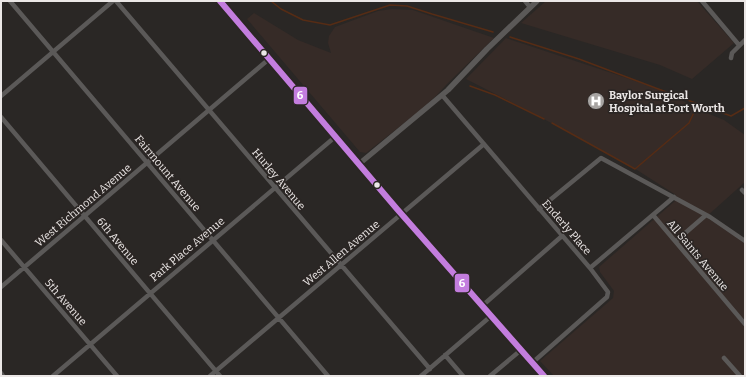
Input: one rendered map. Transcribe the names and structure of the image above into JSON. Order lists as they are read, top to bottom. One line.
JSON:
{"streets":{"street":["Fairmount Avenue","Hurley Avenue","West Richmond Avenue","Enderly Place","6th Avenue","Park Place Avenue","West Allen Avenue","All Saints Avenue","5th Avenue"]},"crossings":[["Fairmount Avenue","West Richmond Avenue"],["Fairmount Avenue","Park Place Avenue"],["Fairmount Avenue","West Allen Avenue"],["Hurley Avenue","West Richmond Avenue"],["Hurley Avenue","Park Place Avenue"],["Hurley Avenue","West Allen Avenue"],["West Richmond Avenue","6th Avenue"],["West Richmond Avenue","5th Avenue"],["Enderly Place","West Allen Avenue"],["6th Avenue","Park Place Avenue"],["6th Avenue","West Allen Avenue"],["Park Place Avenue","5th Avenue"]],"places":{"hospital":["Baylor Surgical Hospital at Fort Worth"]},"lines":["transit line 6"]}
